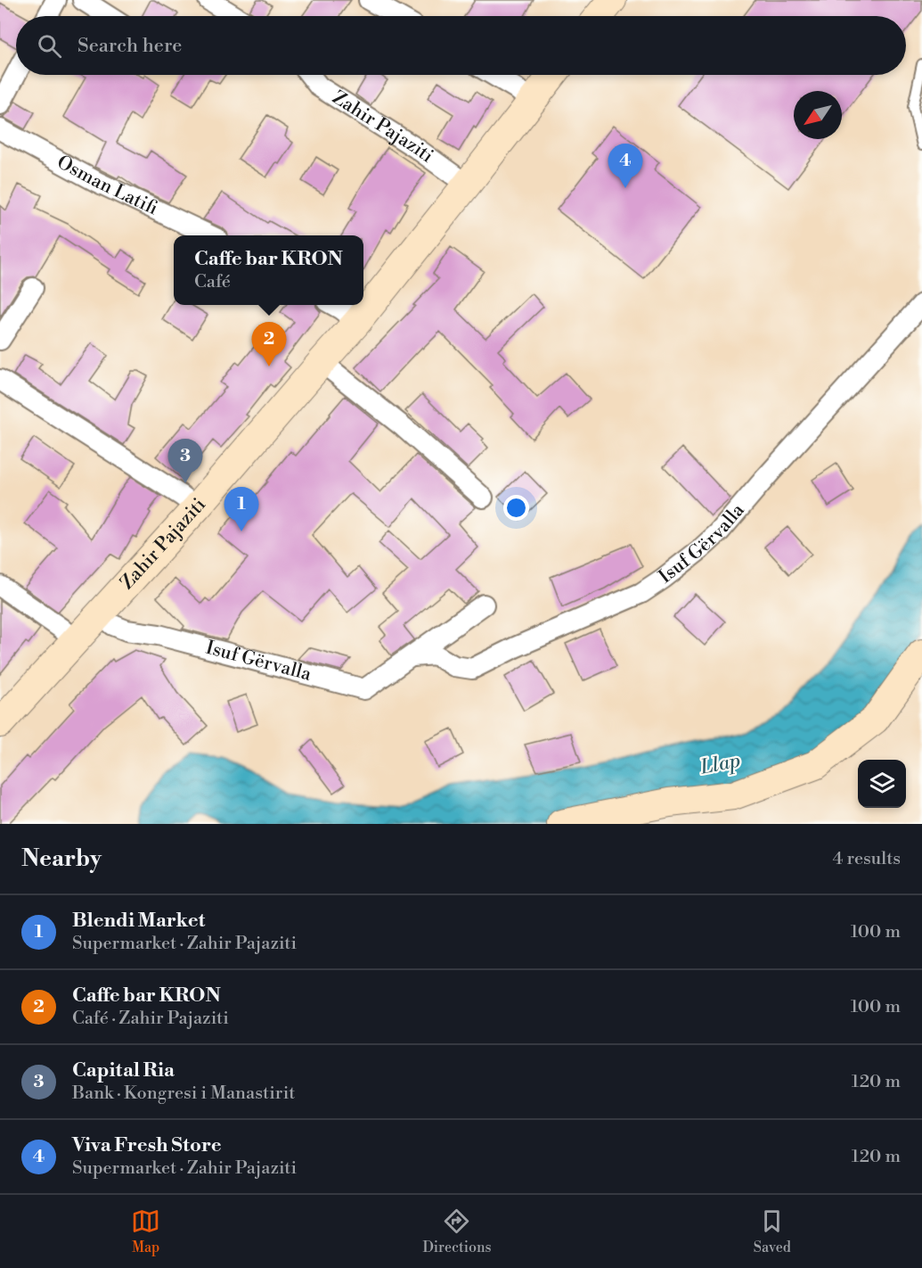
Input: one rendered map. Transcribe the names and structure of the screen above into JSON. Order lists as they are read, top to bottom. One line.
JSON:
{"streets":{"main road":["Zahir Pajaziti"],"street":["Osman Latifi","Isuf Gërvalla"]},"crossings":[["Zahir Pajaziti","Isuf Gërvalla"]],"water":["Llap"],"north":"bottom left","page":{"search":"Search here","pins":["4","2","3","1"],"popup":["Caffe bar KRON","Café"],"heading":["Nearby","4 results"],"list":[{"mark":"1","name":"Blendi Market","note":"Supermarket · Zahir Pajaziti","value":"100 m"},{"mark":"2","name":"Caffe bar KRON","note":"Café · Zahir Pajaziti","value":"100 m"},{"mark":"3","name":"Capital Ria","note":"Bank · Kongresi i Manastirit","value":"120 m"},{"mark":"4","name":"Viva Fresh Store","note":"Supermarket · Zahir Pajaziti","value":"120 m"}],"nav":["Map","Directions","Saved"]}}
